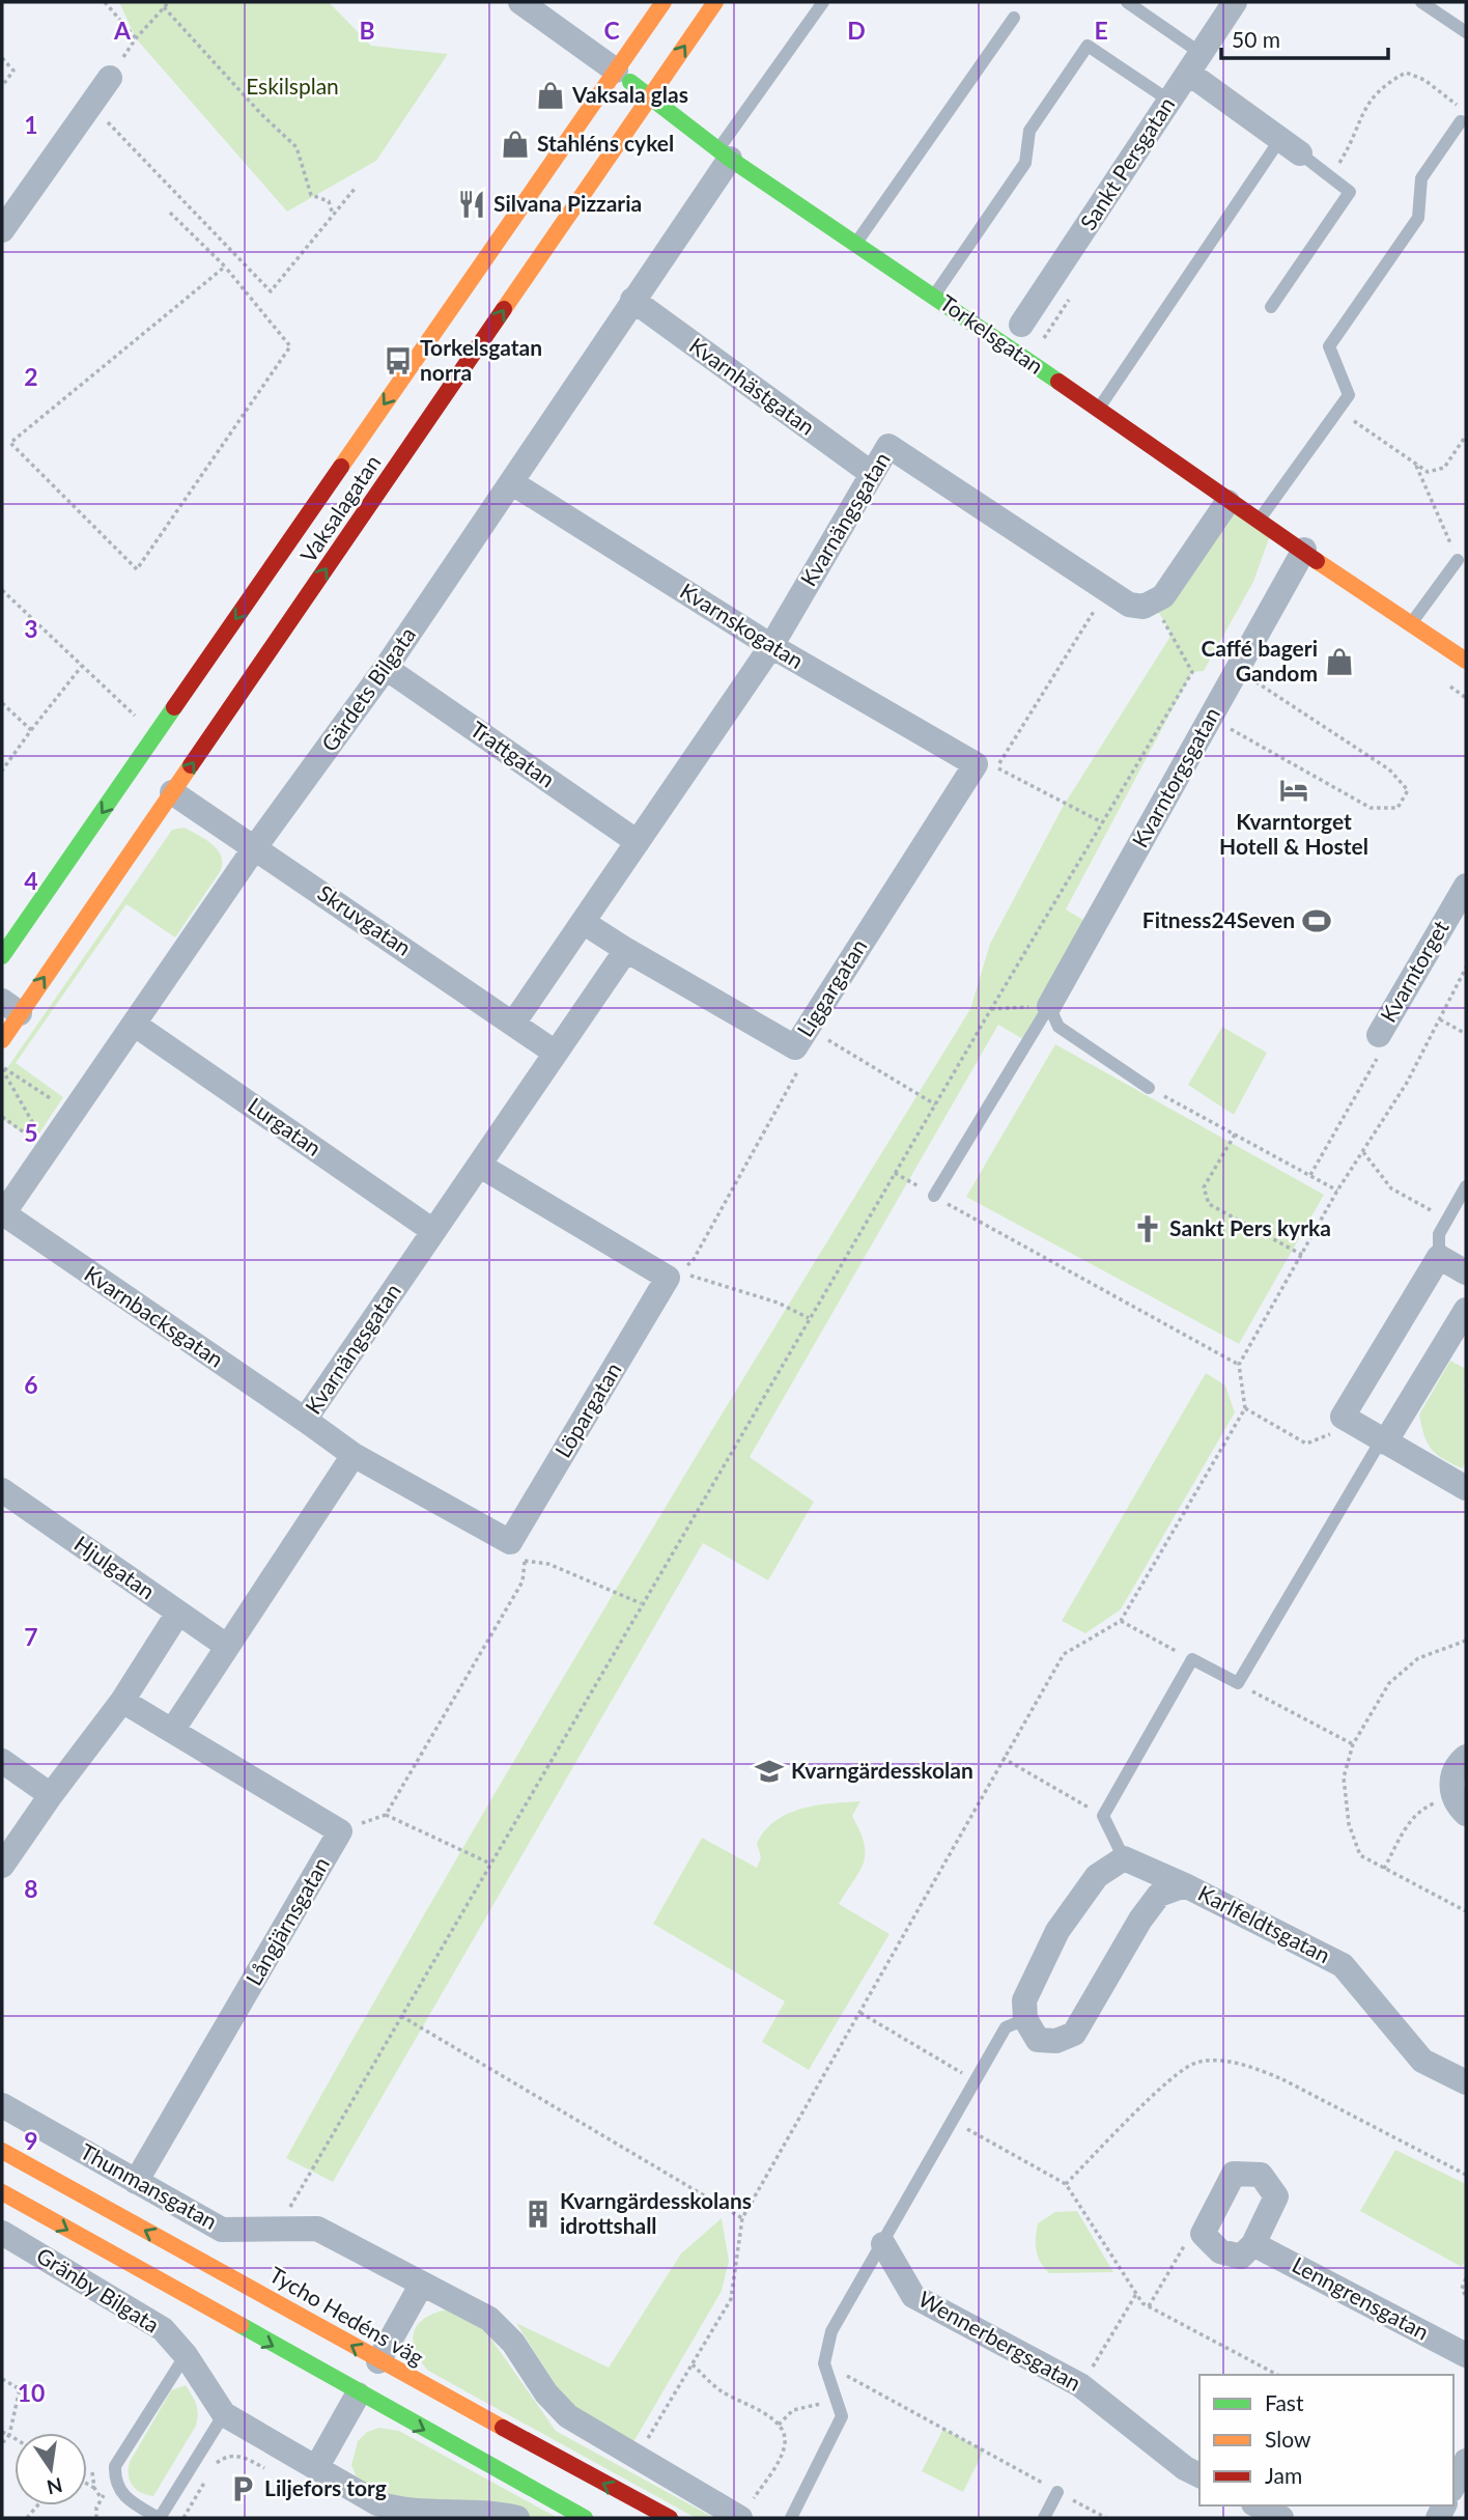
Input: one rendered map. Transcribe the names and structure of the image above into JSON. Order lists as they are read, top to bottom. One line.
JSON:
{"streets":{"main road":["Torkelsgatan","Vaksalagatan","Tycho Hedéns väg"],"street":["Sankt Persgatan","Kvarnhästgatan","Kvarnängsgatan","Kvarnskogatan","Gärdets Bilgata","Trattgatan","Kvarntorgsgatan","Skruvgatan","Kvarntorget","Liggargatan","Lurgatan","Kvarnbacksgatan","Löpargatan","Hjulgatan","Långjärnsgatan","Karlfeldtsgatan","Thunmansgatan","Gränby Bilgata","Lenngrensgatan","Wennerbergsgatan"]},"crossings":[["Torkelsgatan","Vaksalagatan"],["Torkelsgatan","Gärdets Bilgata"],["Torkelsgatan","Kvarntorgsgatan"],["Kvarnhästgatan","Kvarnängsgatan"],["Kvarnhästgatan","Gärdets Bilgata"],["Vaksalagatan","Skruvgatan"],["Kvarnängsgatan","Kvarnskogatan"],["Kvarnängsgatan","Trattgatan"],["Kvarnängsgatan","Skruvgatan"],["Kvarnängsgatan","Liggargatan"],["Kvarnängsgatan","Lurgatan"],["Kvarnängsgatan","Kvarnbacksgatan"],["Kvarnskogatan","Gärdets Bilgata"],["Kvarnskogatan","Liggargatan"],["Gärdets Bilgata","Trattgatan"],["Gärdets Bilgata","Skruvgatan"],["Gärdets Bilgata","Lurgatan"],["Gärdets Bilgata","Kvarnbacksgatan"],["Långjärnsgatan","Thunmansgatan"]],"parks":["Eskilsplan"],"places":{"shop":["Vaksala glas","Stahléns cykel","Caffé bageri Gandom"],"restaurant":["Silvana Pizzaria"],"bus stop":["Torkelsgatan norra"],"hotel":["Kvarntorget Hotell & Hostel"],"sports":["Fitness24Seven"],"church":["Sankt Pers kyrka"],"school or university":["Kvarngärdesskolan"],"building":["Kvarngärdesskolans idrottshall"],"parking":["Liljefors torg"]},"legend":["Fast","Slow","Jam"],"scale_bar":"50 m","north":"bottom","grid":{"columns":["A","B","C","D","E"],"rows":["1","2","3","4","5","6","7","8","9","10"]}}
